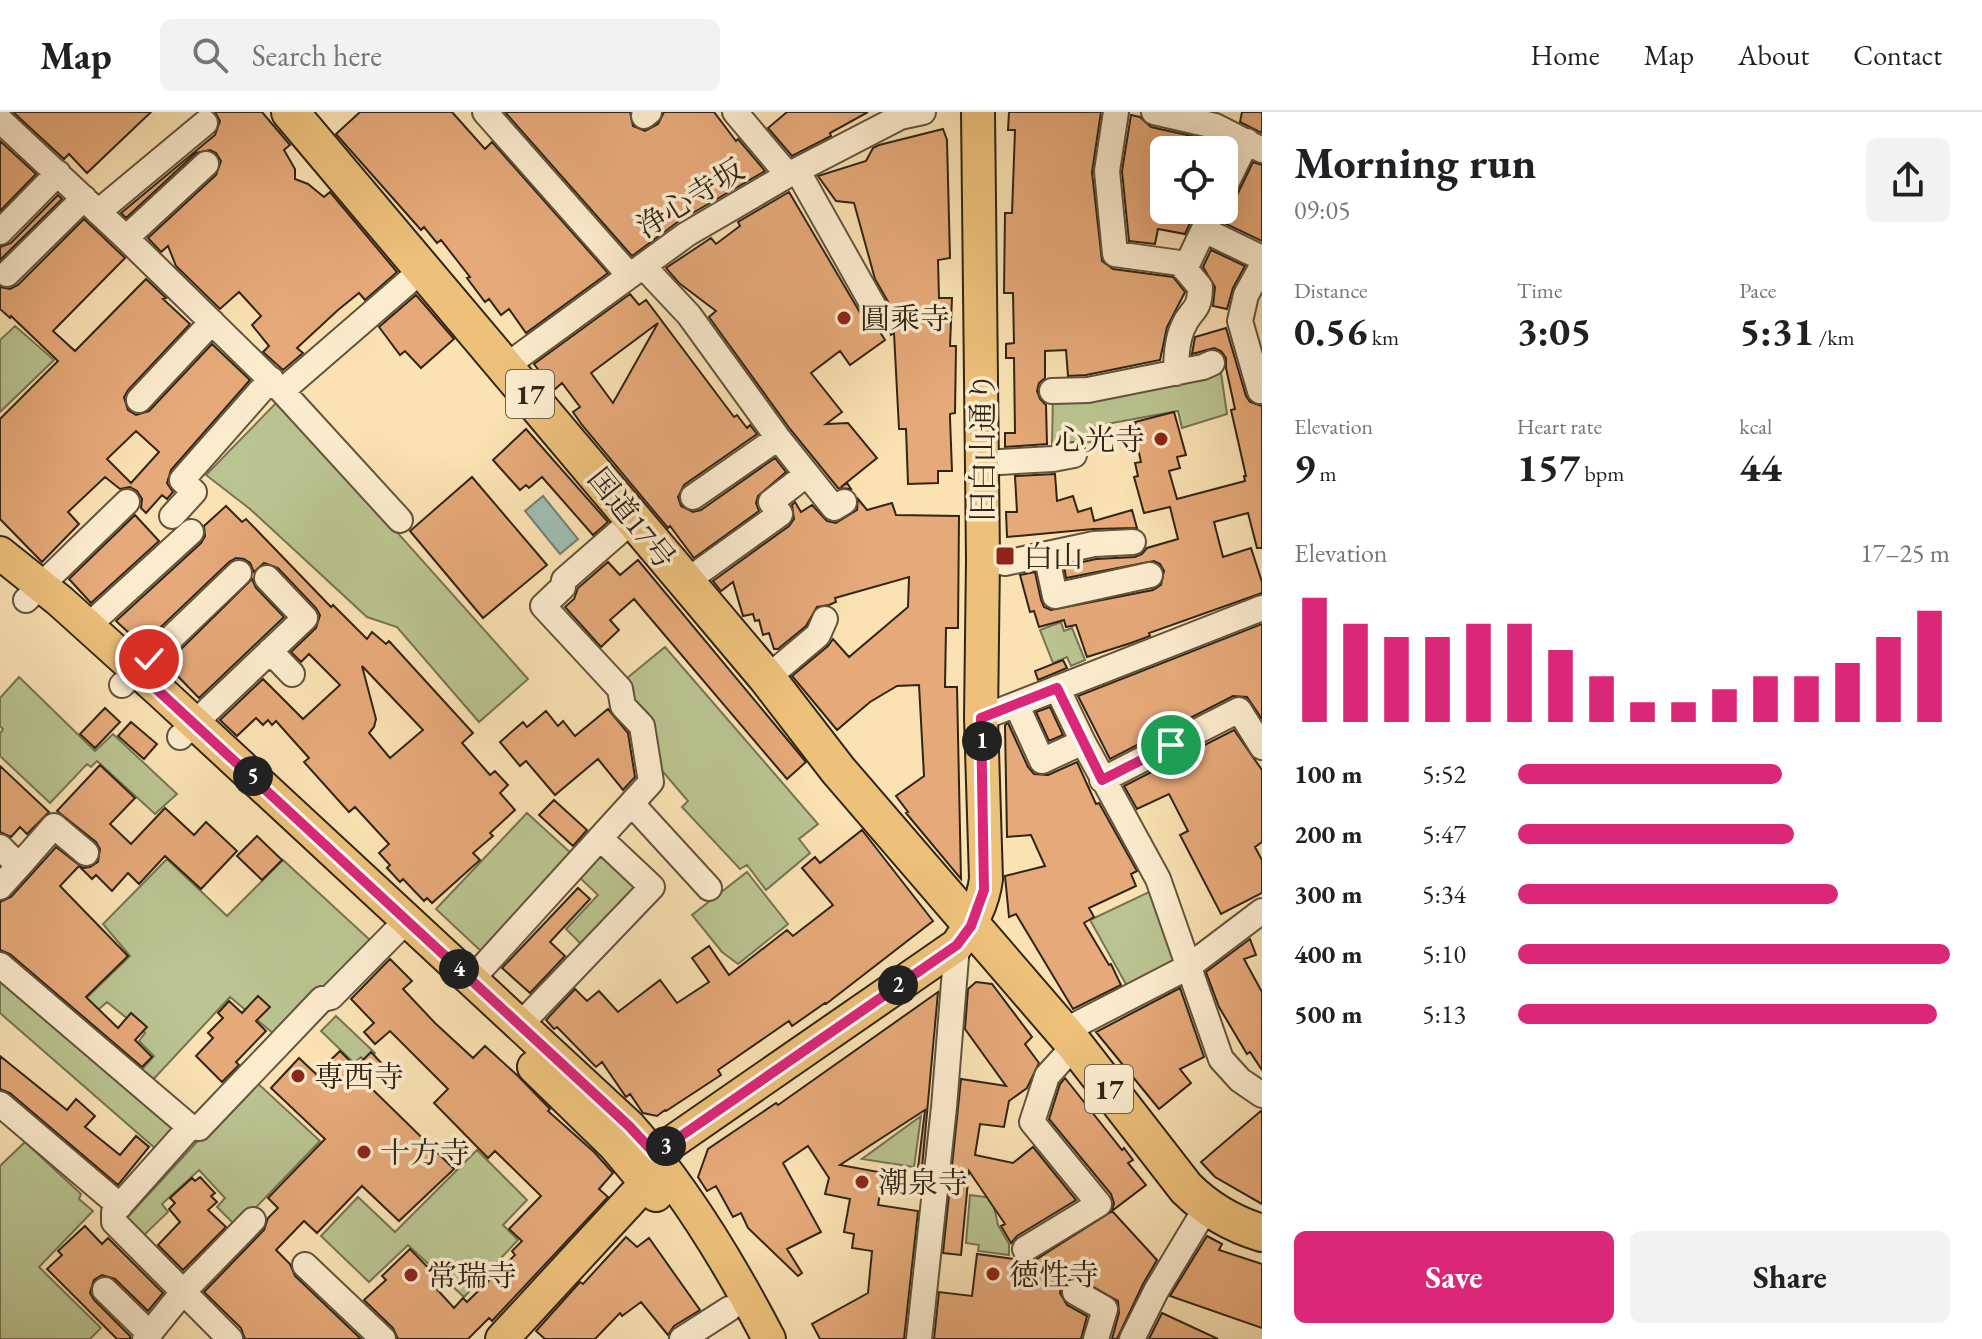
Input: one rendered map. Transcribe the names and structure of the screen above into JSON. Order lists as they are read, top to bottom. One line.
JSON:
{"streets":{"highway":["17","国道17号"],"main road":["旧白山通り"],"street":["浄心寺坂"]},"crossings":[["浄心寺坂","国道17号"],["17","旧白山通り"],["17","国道17号"],["旧白山通り","国道17号"]],"places":{"other":["圓乘寺","心光寺","専西寺","十方寺","潮泉寺","徳性寺","常瑞寺"],"transit":["白山"]},"page":{"header":"Map","search":"Search here","nav":["Home","Map","About","Contact"],"heading":["Morning run","09:05"],"stats":[["Distance","0.56 km"],["Time","3:05"],["Pace","5:31 /km"],["Elevation","9 m"],["Heart rate","157 bpm"],["kcal","44"]],"chart":["Elevation","17–25 m"],"pins":["1","5","4","2","3"],"list":[{"name":"100 m","note":"5:52"},{"name":"200 m","note":"5:47"},{"name":"300 m","note":"5:34"},{"name":"400 m","note":"5:10"},{"name":"500 m","note":"5:13"}],"buttons":["Save","Share"]}}
